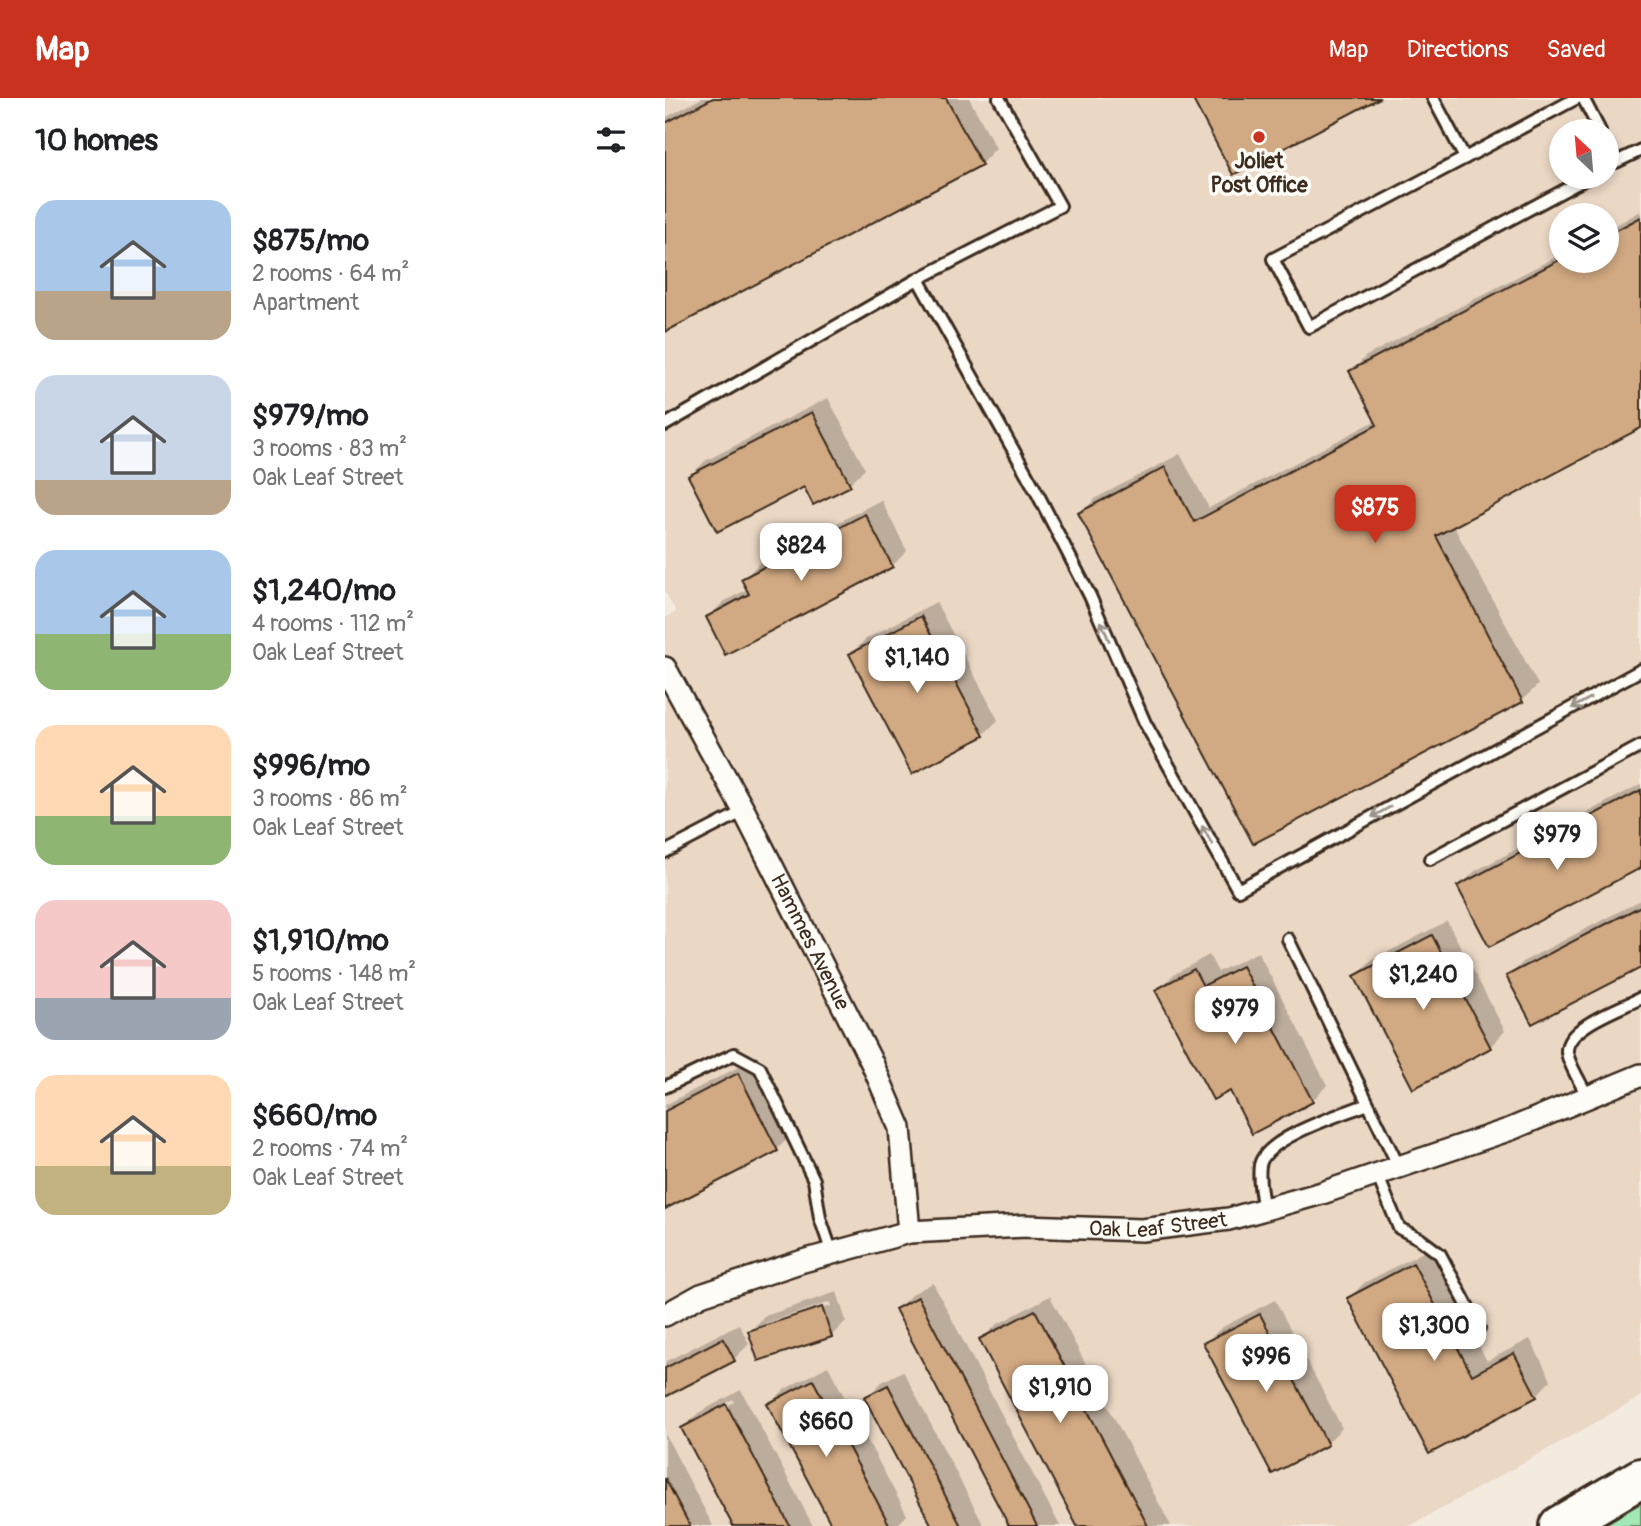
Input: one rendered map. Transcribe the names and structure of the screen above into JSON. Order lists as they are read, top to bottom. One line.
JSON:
{"streets":{"street":["Hammes Avenue","Oak Leaf Street"]},"crossings":[["Hammes Avenue","Oak Leaf Street"]],"places":["Joliet Post Office"],"north":"top left","page":{"header":"Map","nav":["Map","Directions","Saved"],"heading":"10 homes","list":[{"name":"$875/mo","note":"2 rooms · 64 m² · Apartment"},{"name":"$979/mo","note":"3 rooms · 83 m² · Oak Leaf Street"},{"name":"$1,240/mo","note":"4 rooms · 112 m² · Oak Leaf Street"},{"name":"$996/mo","note":"3 rooms · 86 m² · Oak Leaf Street"},{"name":"$1,910/mo","note":"5 rooms · 148 m² · Oak Leaf Street"},{"name":"$660/mo","note":"2 rooms · 74 m² · Oak Leaf Street"}],"price":["$875","$824","$1,140","$979","$1,240","$979","$1,300","$996","$1,910","$660"]}}
